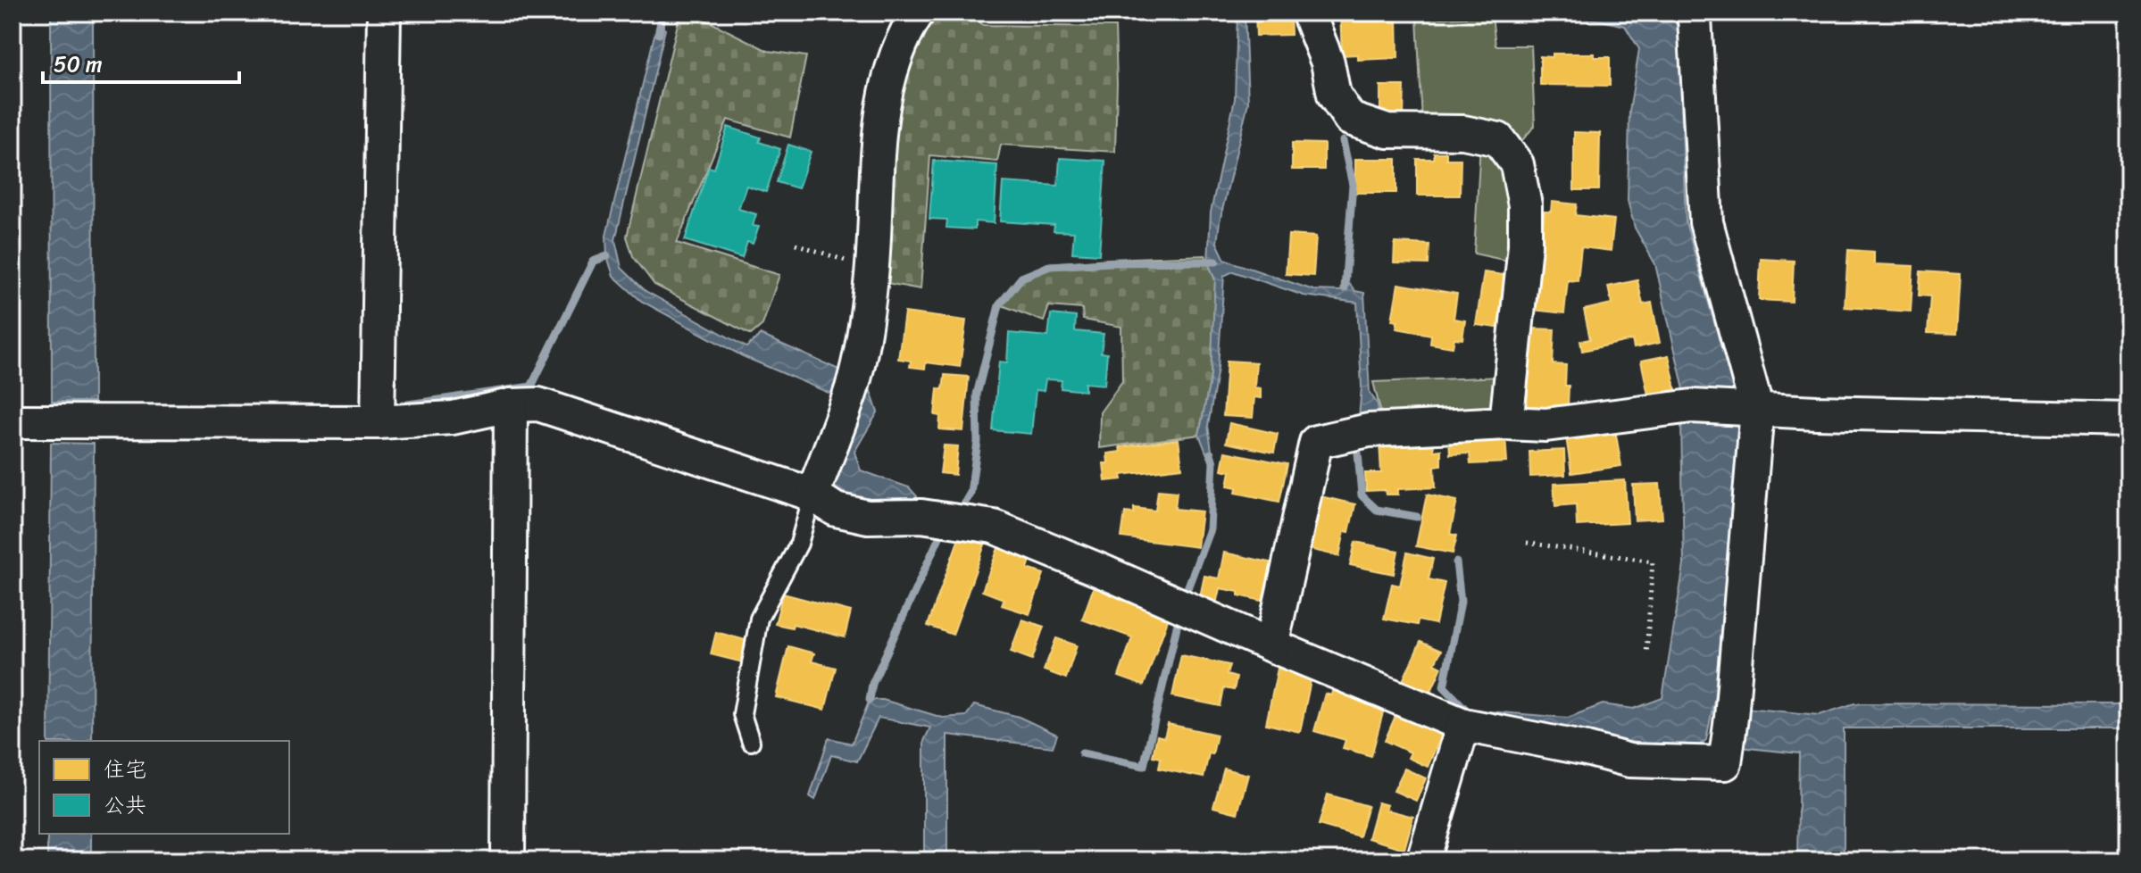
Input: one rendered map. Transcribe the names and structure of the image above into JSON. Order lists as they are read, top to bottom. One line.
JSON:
{"legend":["住宅","公共"],"scale_bar":"50 m"}
